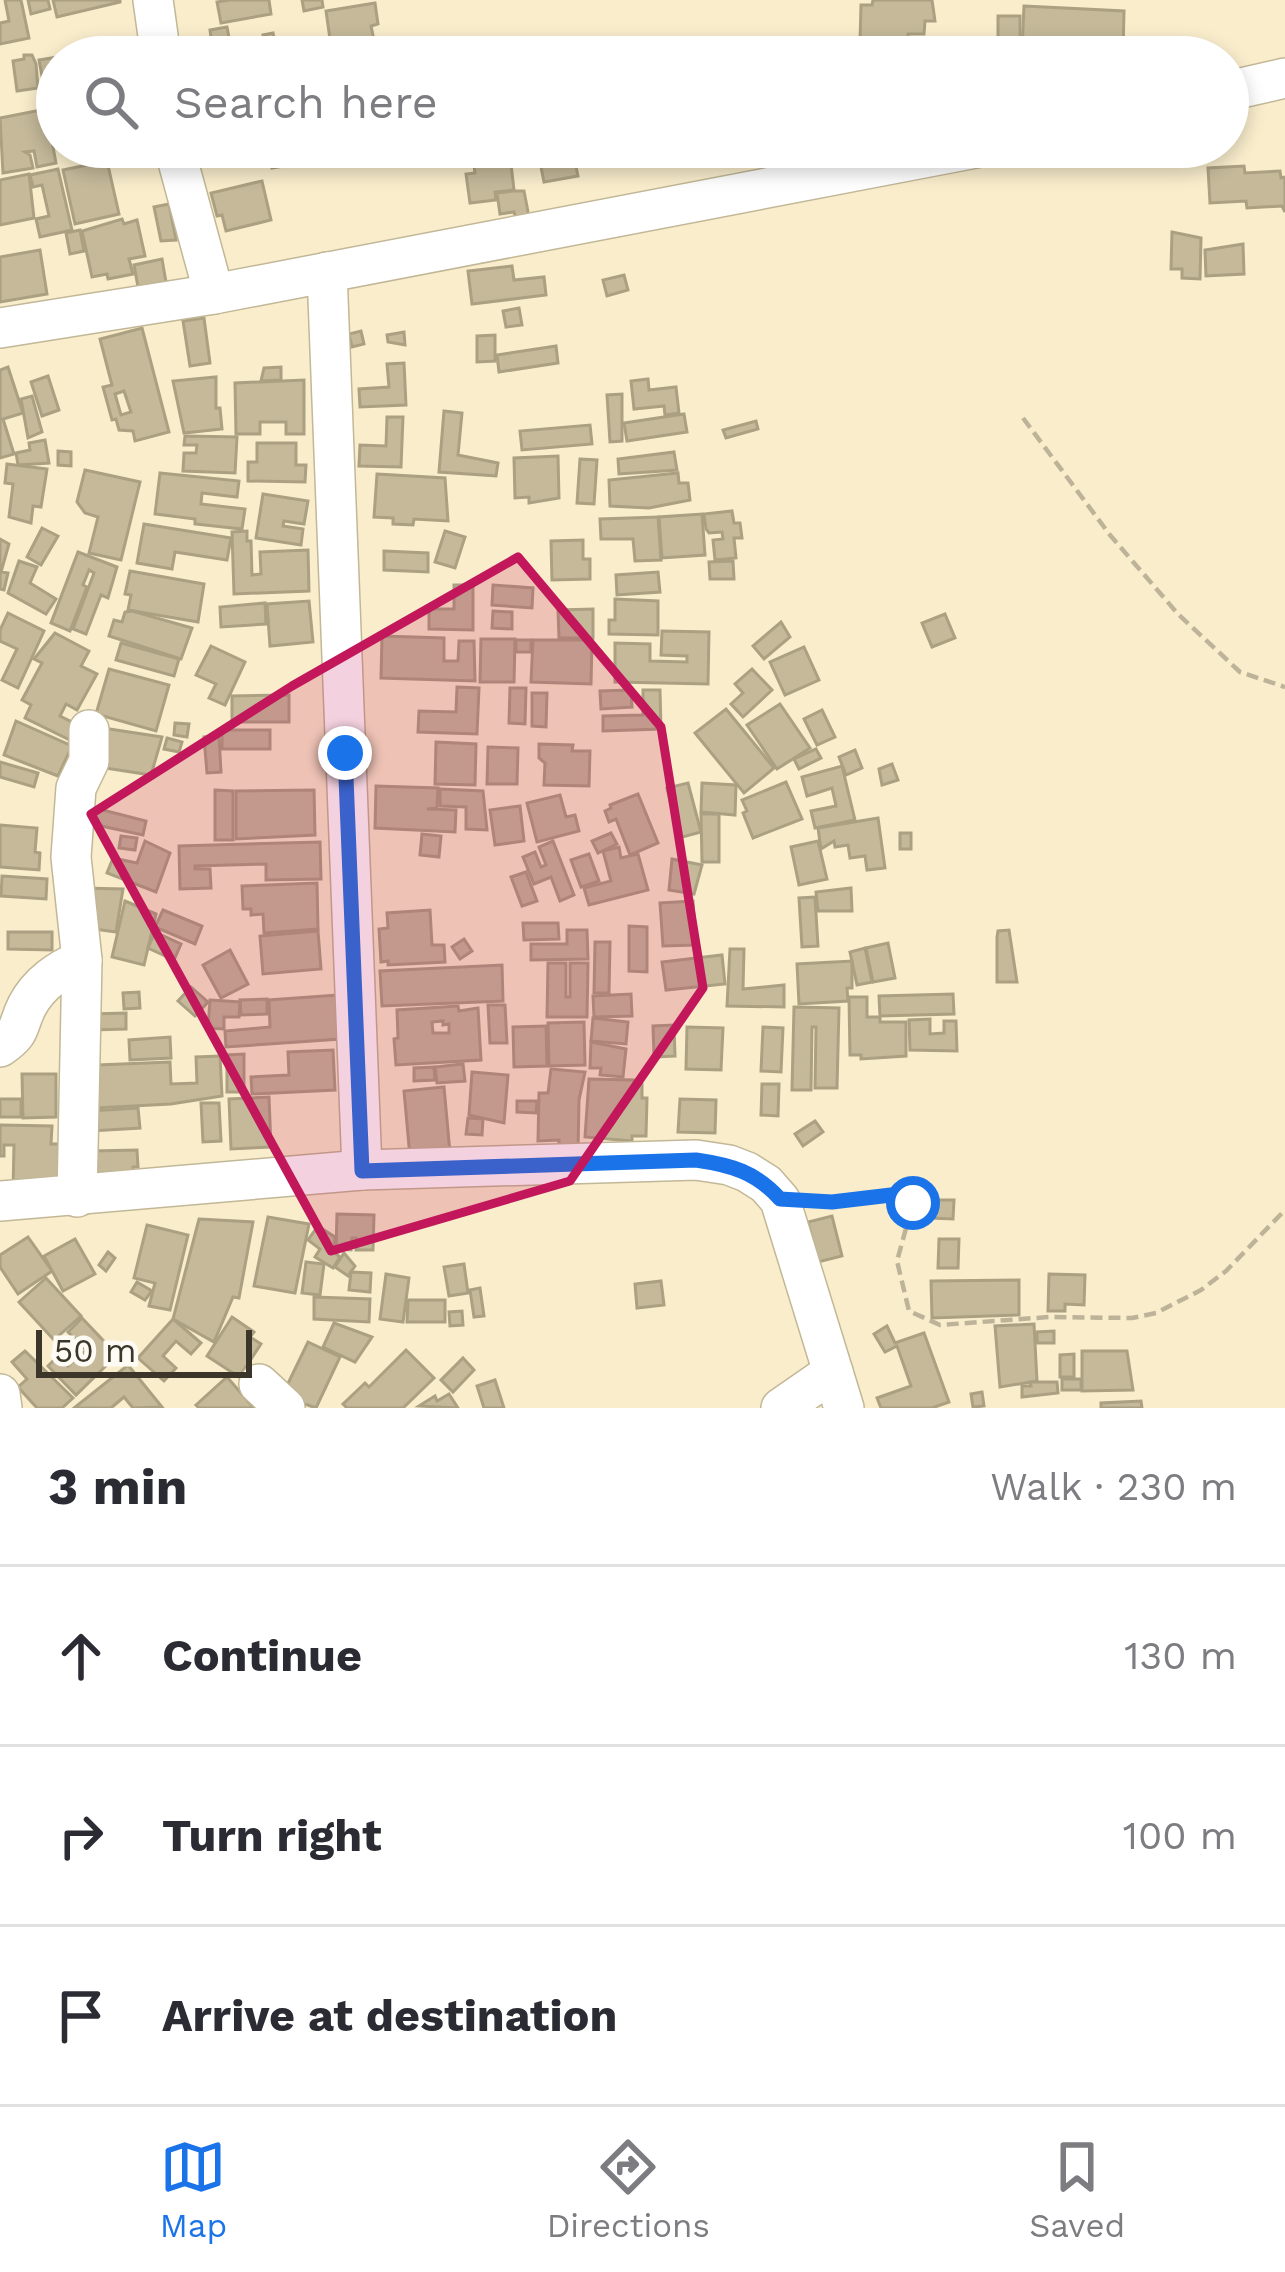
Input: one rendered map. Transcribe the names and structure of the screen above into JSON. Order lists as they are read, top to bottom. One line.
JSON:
{"scale_bar":"50 m","page":{"search":"Search here","scale":"50 m","heading":["3 min","Walk · 230 m"],"list":[["Continue","130 m"],["Turn right","100 m"],"Arrive at destination"],"nav":["Map","Directions","Saved"]}}
